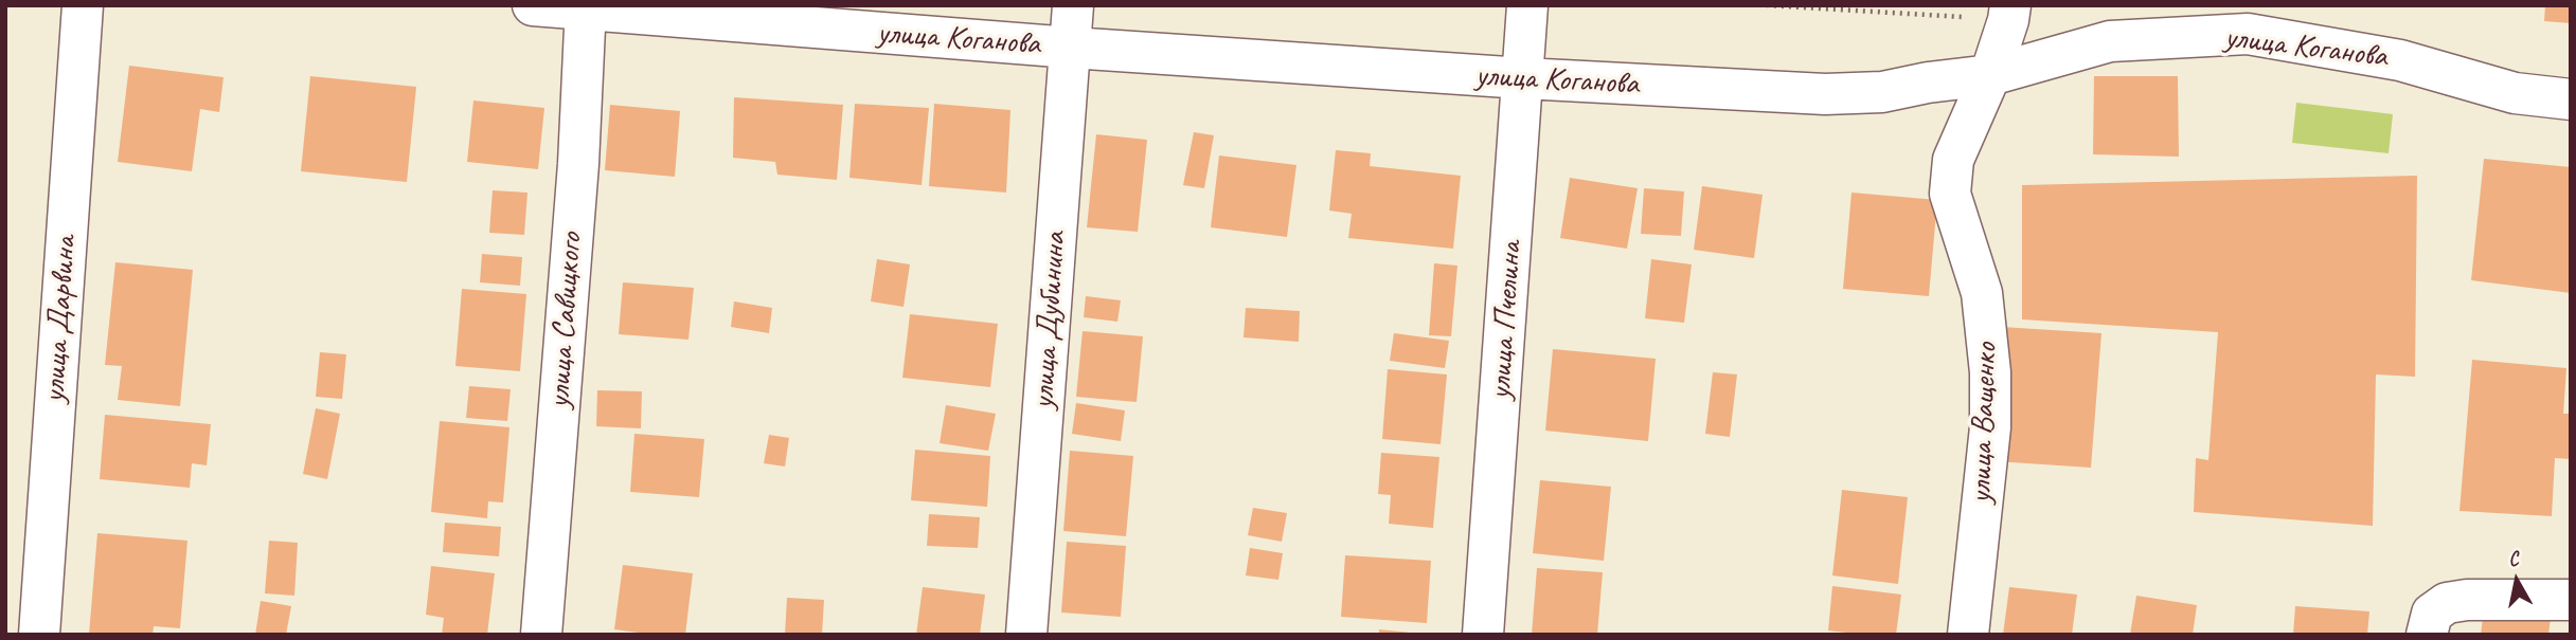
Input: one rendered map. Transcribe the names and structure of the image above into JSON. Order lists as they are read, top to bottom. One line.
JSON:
{"streets":{"street":["улица Коганова","улица Дарвина","улица Савицкого","улица Дубинина","улица Пчелина","улица Ващенко"]},"crossings":[["улица Коганова","улица Савицкого"],["улица Коганова","улица Дубинина"],["улица Коганова","улица Пчелина"],["улица Коганова","улица Ващенко"]],"north":"top"}
